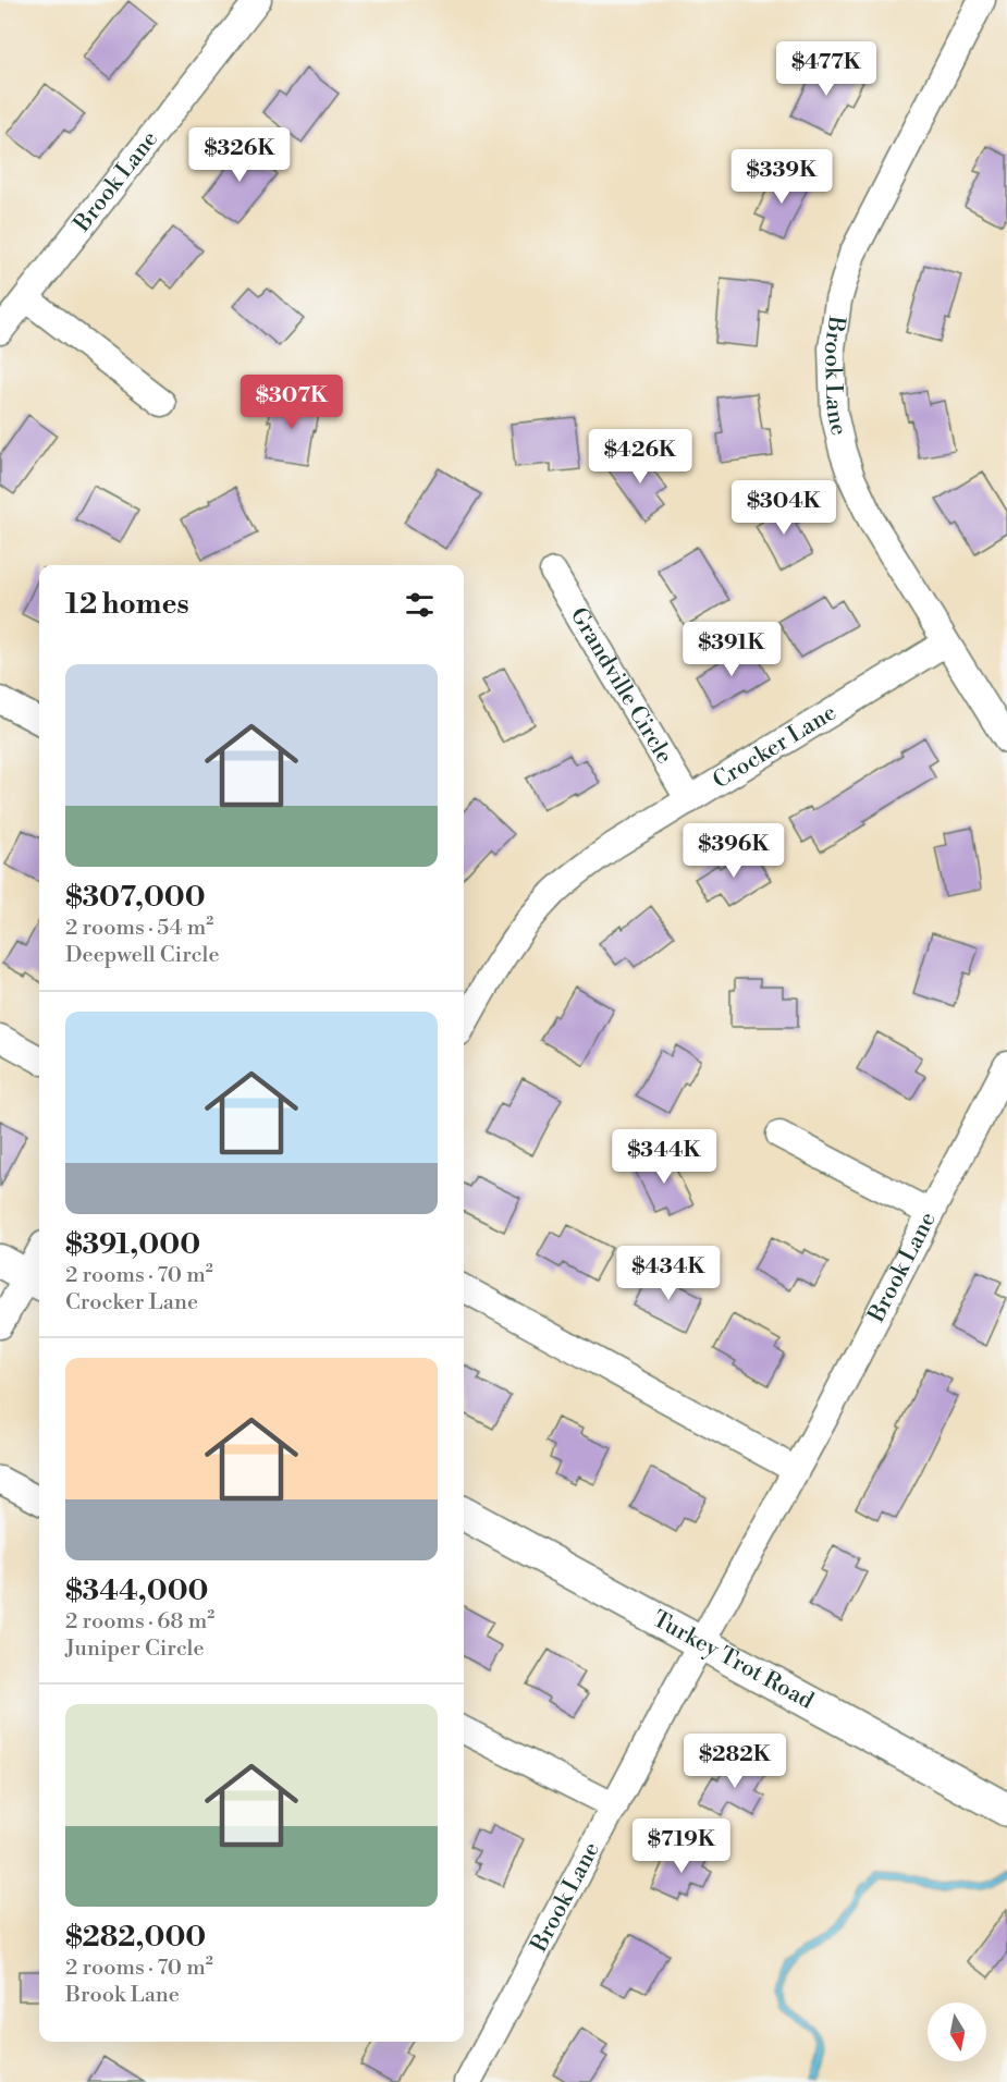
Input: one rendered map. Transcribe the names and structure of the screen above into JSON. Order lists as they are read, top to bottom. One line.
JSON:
{"streets":{"street":["Brook Lane","Grandville Circle","Crocker Lane","Turkey Trot Road"]},"crossings":[["Brook Lane","Crocker Lane"],["Brook Lane","Turkey Trot Road"],["Grandville Circle","Crocker Lane"]],"north":"bottom","page":{"price":["$477K","$326K","$339K","$307K","$426K","$304K","$391K","$396K","$344K","$434K","$282K","$719K"],"heading":"12 homes","list":[{"name":"$307,000","note":"2 rooms · 54 m² · Deepwell Circle"},{"name":"$391,000","note":"2 rooms · 70 m² · Crocker Lane"},{"name":"$344,000","note":"2 rooms · 68 m² · Juniper Circle"},{"name":"$282,000","note":"2 rooms · 70 m² · Brook Lane"}]}}
